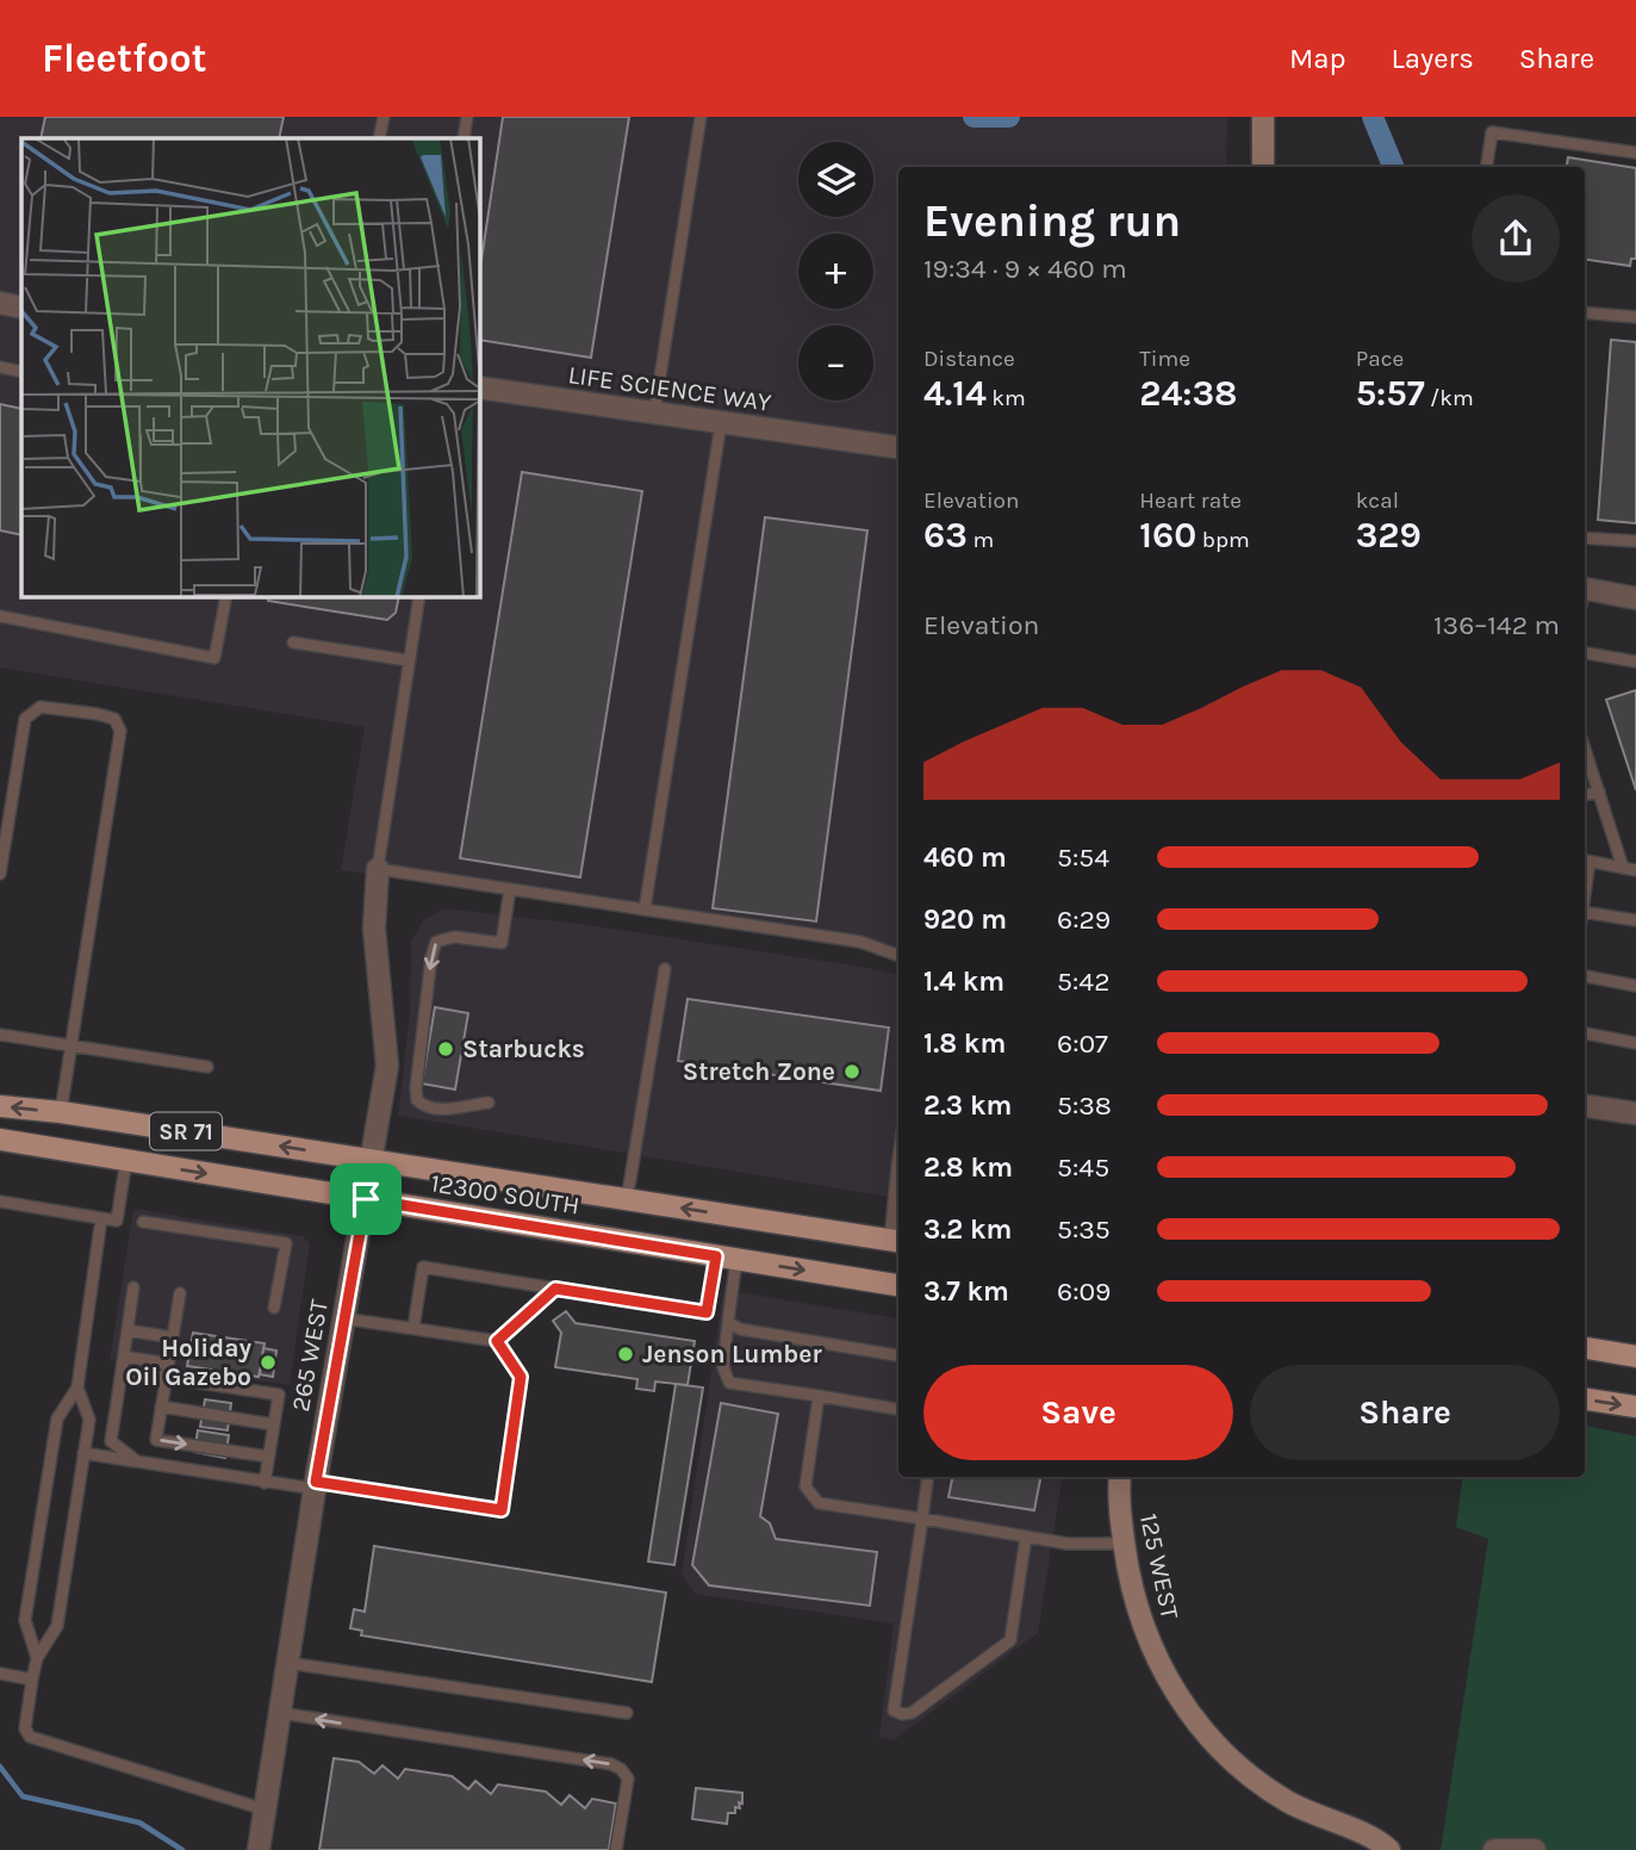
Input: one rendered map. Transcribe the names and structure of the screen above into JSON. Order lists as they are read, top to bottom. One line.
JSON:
{"streets":{"main road":["SR 71","12300 SOUTH","125 WEST"],"street":["LIFE SCIENCE WAY","265 WEST"]},"crossings":[["12300 SOUTH","265 WEST"]],"places":["Starbucks","Stretch Zone","Jenson Lumber","Holiday Oil Gazebo"],"page":{"header":"Fleetfoot","nav":["Map","Layers","Share"],"map_buttons":["+","−"],"heading":["Evening run","19:34 · 9 × 460 m"],"stats":[["Distance","4.14 km"],["Time","24:38"],["Pace","5:57 /km"],["Elevation","63 m"],["Heart rate","160 bpm"],["kcal","329"]],"chart":["Elevation","136–142 m"],"list":[{"name":"460 m","note":"5:54"},{"name":"920 m","note":"6:29"},{"name":"1.4 km","note":"5:42"},{"name":"1.8 km","note":"6:07"},{"name":"2.3 km","note":"5:38"},{"name":"2.8 km","note":"5:45"},{"name":"3.2 km","note":"5:35"},{"name":"3.7 km","note":"6:09"}],"buttons":["Save","Share"]}}
